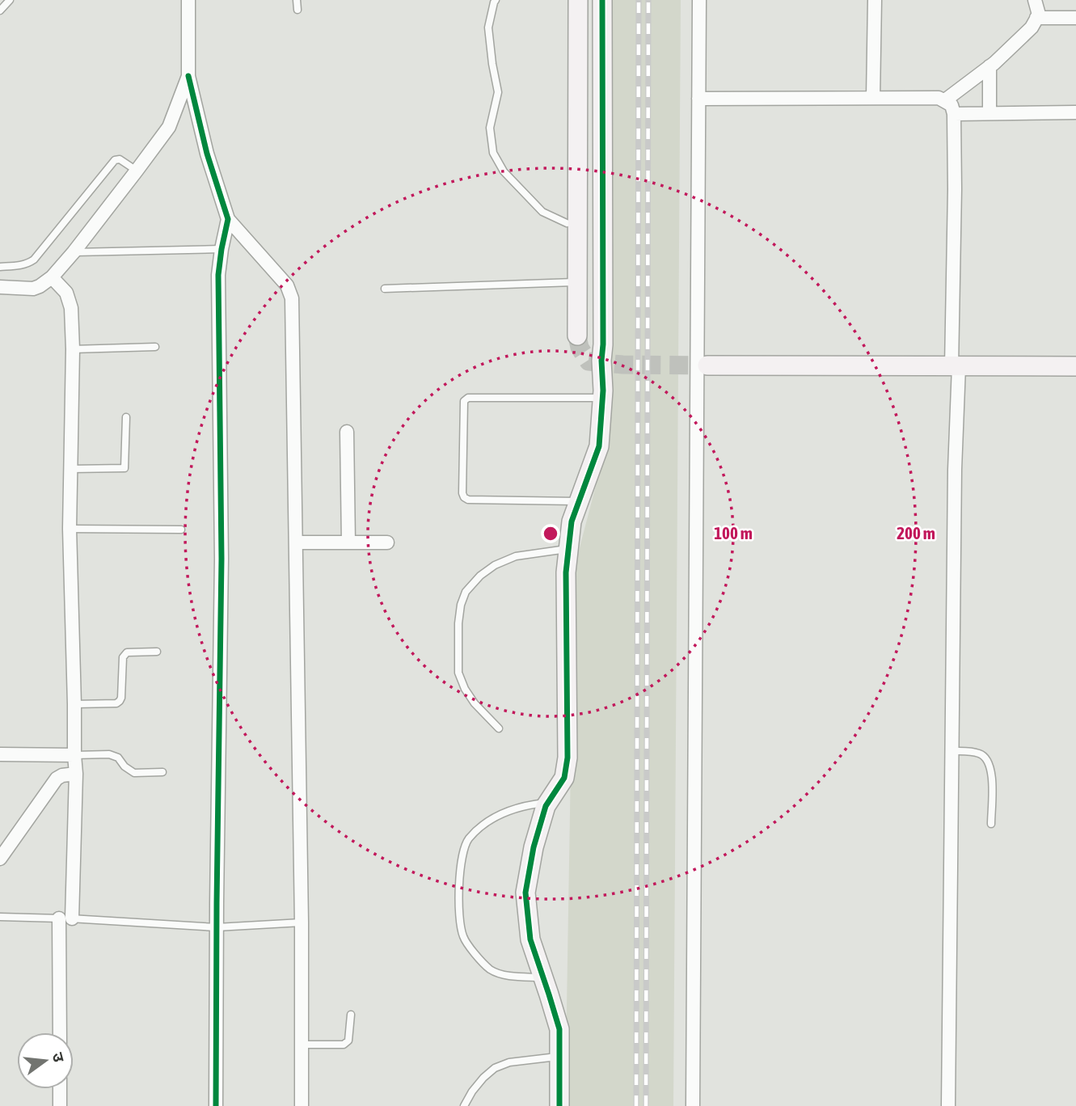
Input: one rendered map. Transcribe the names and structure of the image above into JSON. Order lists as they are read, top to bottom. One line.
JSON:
{"north":"right","rings":["100 m","200 m"]}
